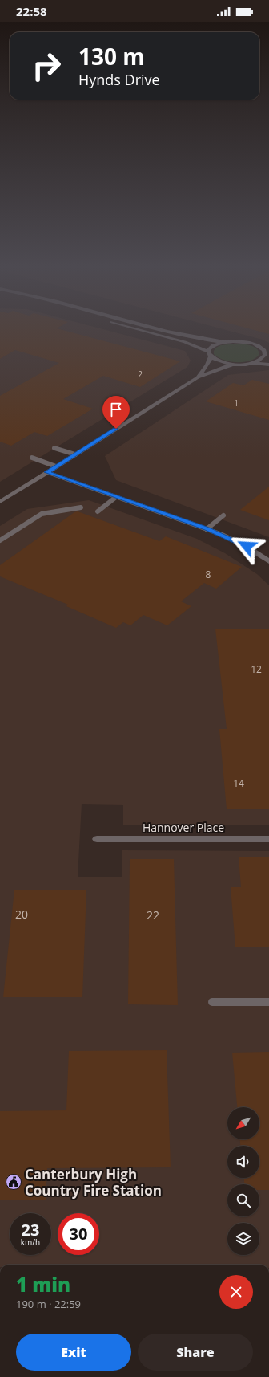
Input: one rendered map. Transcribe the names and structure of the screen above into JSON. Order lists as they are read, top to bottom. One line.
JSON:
{"streets":{"street":["Hannover Place"]},"places":{"public building":["Canterbury High Country Fire Station"]},"house_numbers":["2","1","8","12","14","20","22"],"north":"bottom left","page":{"status":"22:58","turn":["130 m","Hynds Drive"],"speed":"23 km/h","limit":"30","heading":["1 min","190 m · 22:59"],"buttons":["Exit","Share"]}}
